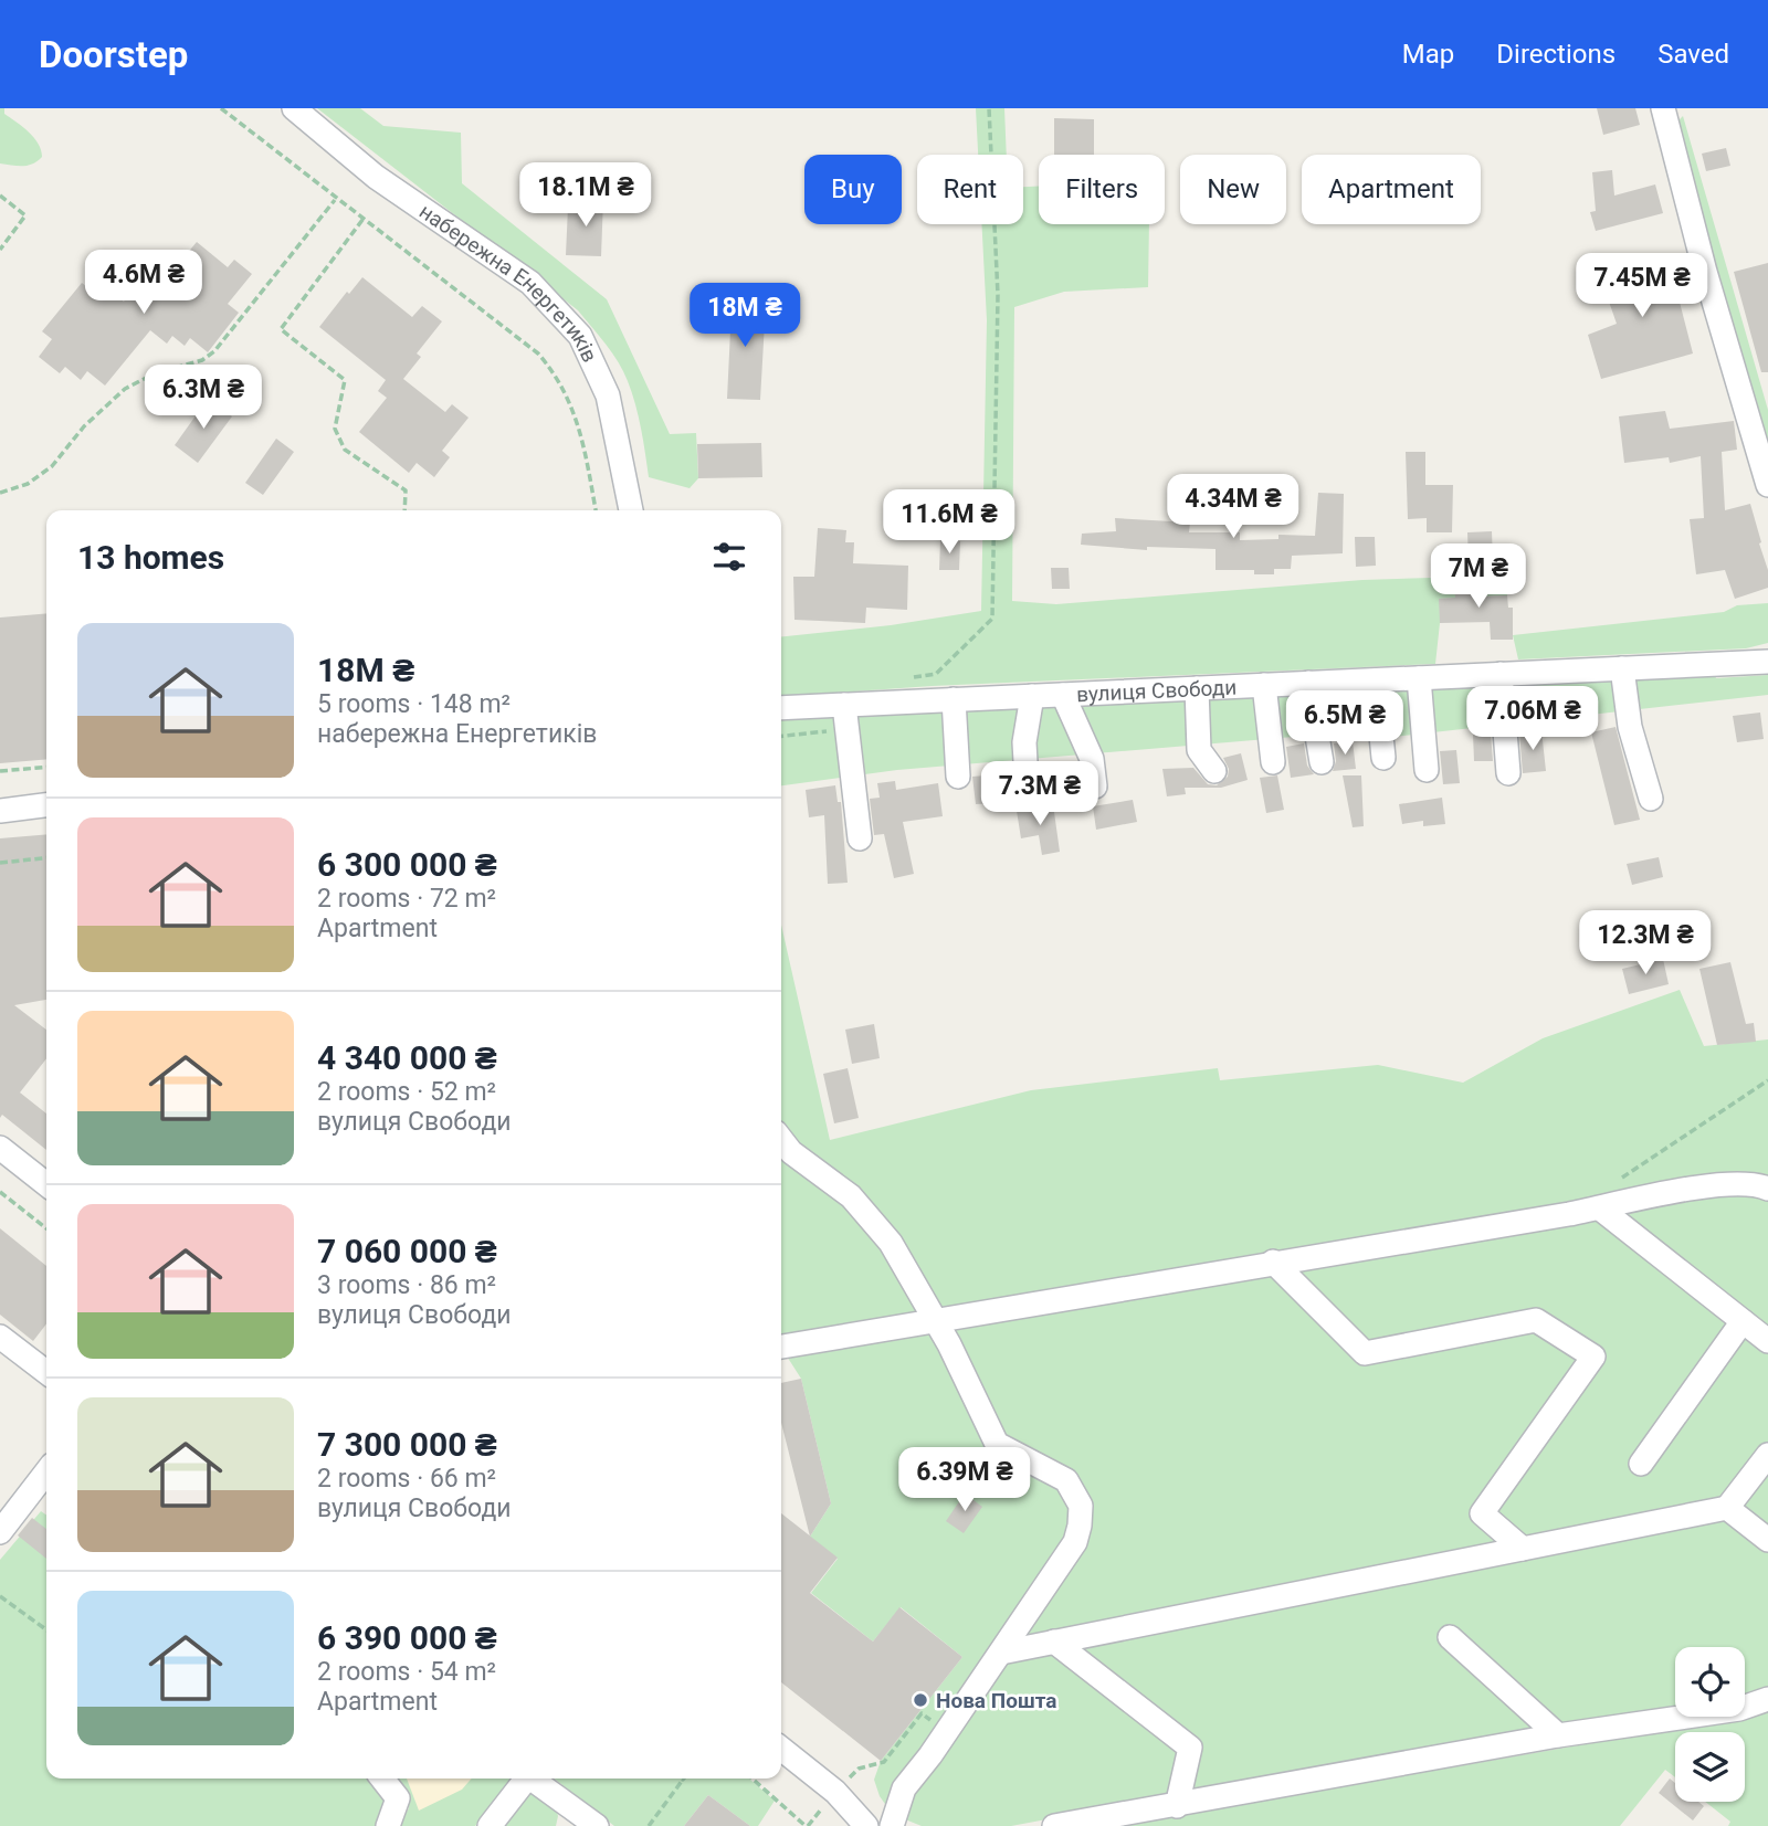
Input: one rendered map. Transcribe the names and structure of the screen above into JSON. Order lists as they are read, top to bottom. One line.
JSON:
{"streets":{"street":["набережна Енергетиків","вулиця Свободи"]},"places":["Нова Пошта"],"page":{"header":"Doorstep","nav":["Map","Directions","Saved"],"chip":["Buy","Rent","Filters","New","Apartment"],"price":["18.1M ₴","4.6M ₴","7.45M ₴","18M ₴","6.3M ₴","4.34M ₴","11.6M ₴","7M ₴","7.06M ₴","6.5M ₴","7.3M ₴","12.3M ₴","6.39M ₴"],"heading":"13 homes","list":[{"name":"18M ₴","note":"5 rooms · 148 m² · набережна Енергетиків"},{"name":"6 300 000 ₴","note":"2 rooms · 72 m² · Apartment"},{"name":"4 340 000 ₴","note":"2 rooms · 52 m² · вулиця Свободи"},{"name":"7 060 000 ₴","note":"3 rooms · 86 m² · вулиця Свободи"},{"name":"7 300 000 ₴","note":"2 rooms · 66 m² · вулиця Свободи"},{"name":"6 390 000 ₴","note":"2 rooms · 54 m² · Apartment"}]}}
